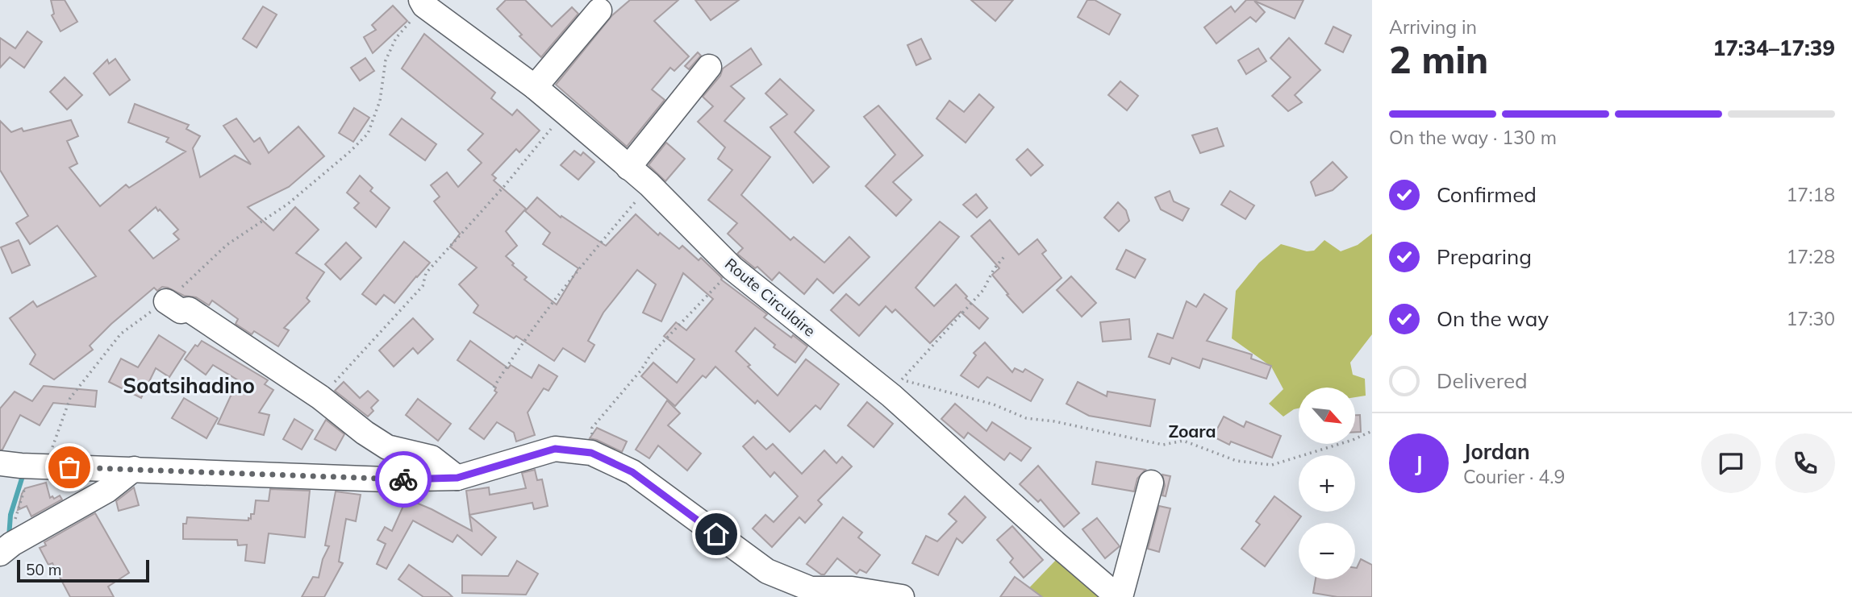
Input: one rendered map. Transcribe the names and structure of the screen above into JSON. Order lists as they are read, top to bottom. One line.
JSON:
{"streets":{"street":["Route Circulaire"]},"districts":["Soatsihadino","Zoara"],"scale_bar":"50 m","north":"bottom right","page":{"heading":["2 min","Arriving in","17:34–17:39"],"panel":["Jordan","Courier · 4.9"],"bar":"On the way · 130 m","list":[["Confirmed","17:18"],["Preparing","17:28"],["On the way","17:30"],"Delivered"],"map_buttons":["+","−"],"round":"J","scale":"50 m"}}
